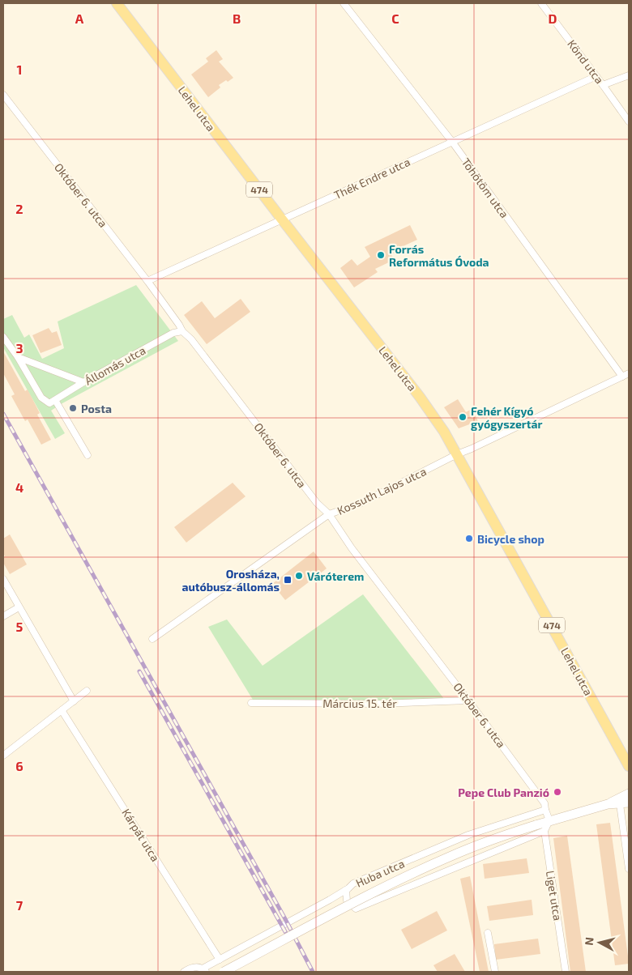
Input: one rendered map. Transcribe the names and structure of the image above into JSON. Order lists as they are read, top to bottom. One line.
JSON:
{"streets":{"main road":["Lehel utca","474"],"street":["Könd utca","Thék Endre utca","Töhötöm utca","Október 6. utca","Állomás utca","Kossuth Lajos utca","Március 15. tér","Kárpát utca","Huba utca","Liget utca"]},"crossings":[["Könd utca","Thék Endre utca"],["Lehel utca","Thék Endre utca"],["Lehel utca","Kossuth Lajos utca"],["Thék Endre utca","Töhötöm utca"],["Thék Endre utca","Október 6. utca"],["Töhötöm utca","Kossuth Lajos utca"],["Október 6. utca","Állomás utca"],["Október 6. utca","Kossuth Lajos utca"],["Október 6. utca","Március 15. tér"],["Október 6. utca","Huba utca"],["Kárpát utca","Huba utca"],["Huba utca","Liget utca"]],"places":{"other":["Forrás Református Óvoda","Posta","Fehér Kígyó gyógyszertár","Bicycle shop","Váróterem","Pepe Club Panzió"],"transit":["Orosháza, autóbusz-állomás"]},"north":"left","grid":{"columns":["A","B","C","D"],"rows":["1","2","3","4","5","6","7"]}}
